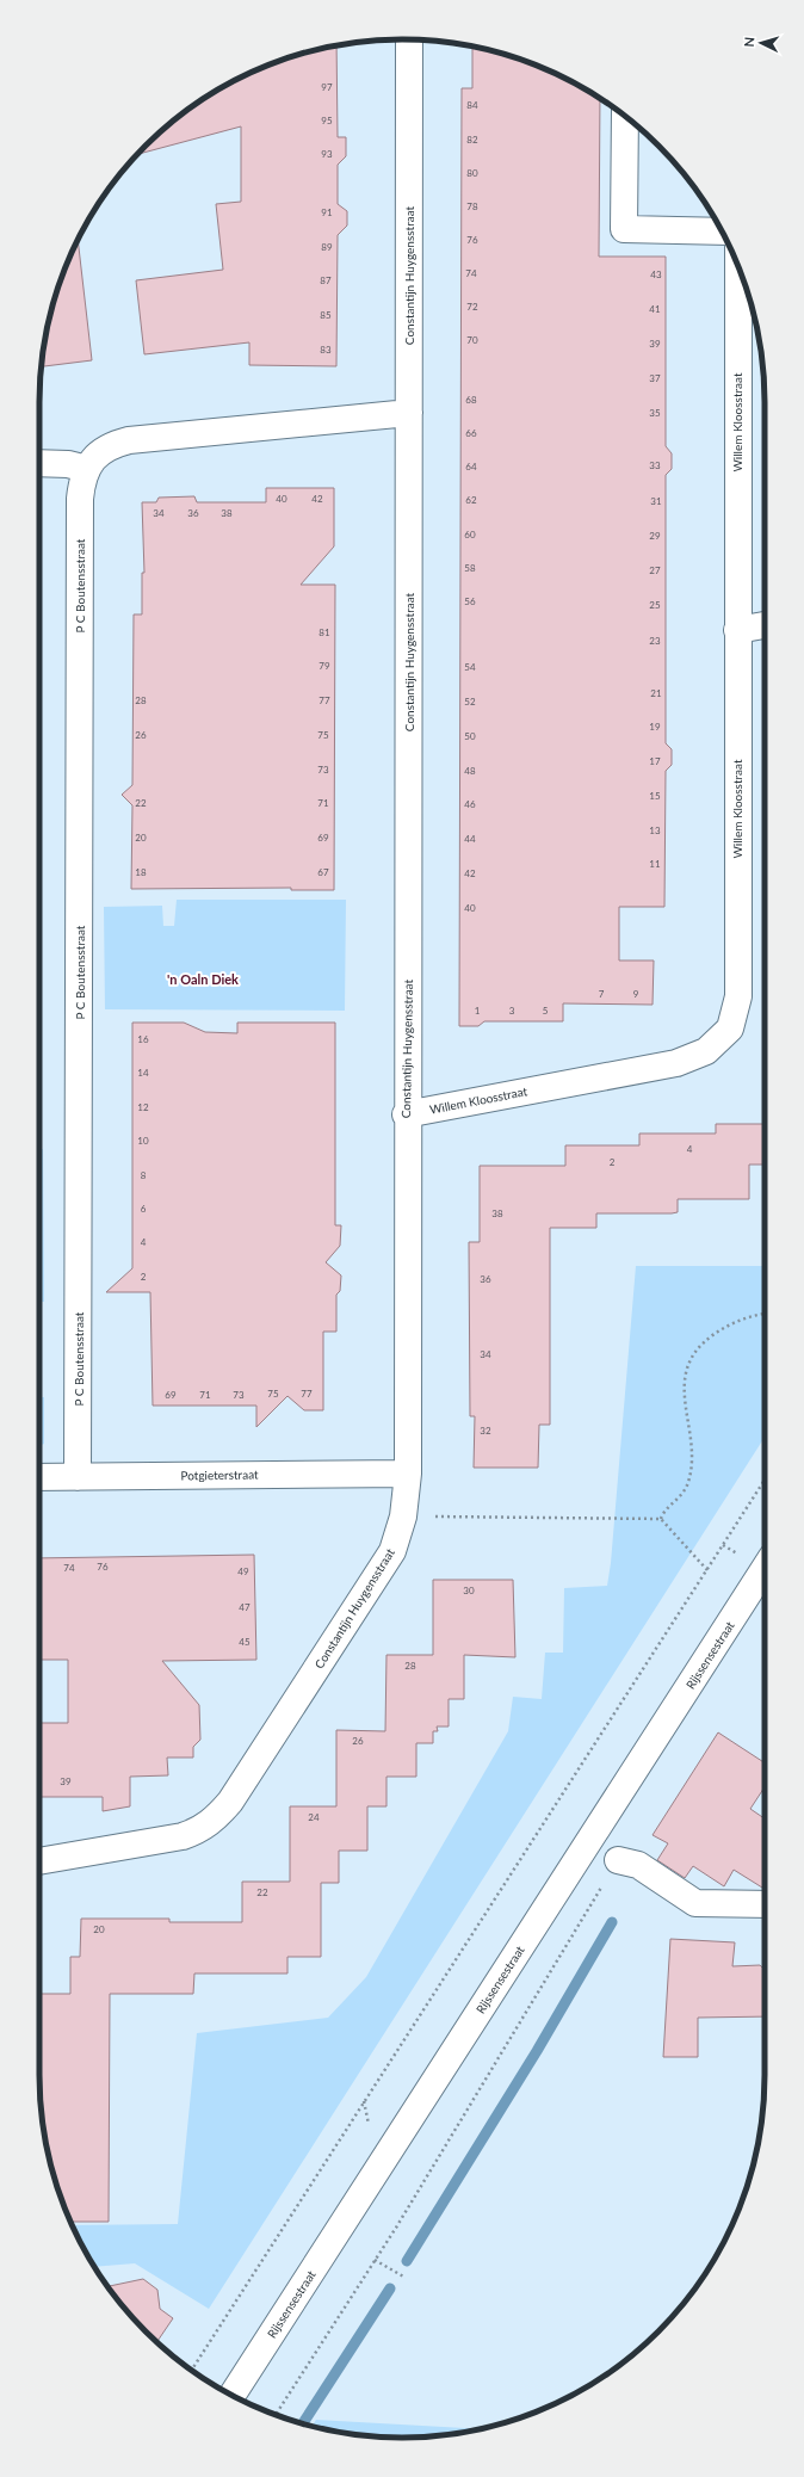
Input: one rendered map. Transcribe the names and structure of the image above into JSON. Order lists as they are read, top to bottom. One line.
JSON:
{"streets":{"street":["Constantijn Huygensstraat","Willem Kloosstraat","P C Boutensstraat","Potgieterstraat","Rijssensestraat"]},"crossings":[["Constantijn Huygensstraat","Willem Kloosstraat"],["Constantijn Huygensstraat","P C Boutensstraat"],["Constantijn Huygensstraat","Potgieterstraat"],["P C Boutensstraat","Potgieterstraat"]],"districts":["'n Oaln Diek"],"house_numbers":["97","84","95","82","93","80","78","91","76","89","74","43","87","72","41","85","70","39","83","37","68","35","66","33","64","40","42","62","31","34","36","38","60","29","58","27","56","25","81","23","79","54","21","28","77","52","19","26","75","50","17","73","48","15","22","71","46","13","20","69","44","11","18","67","42","40","7","9","1","3","5","16","14","12","10","4","2","8","6","38","4","2","36","34","75","77","69","71","73","32","76","74","49","30","47","45","28","26","39","24","22","20"],"north":"left"}
